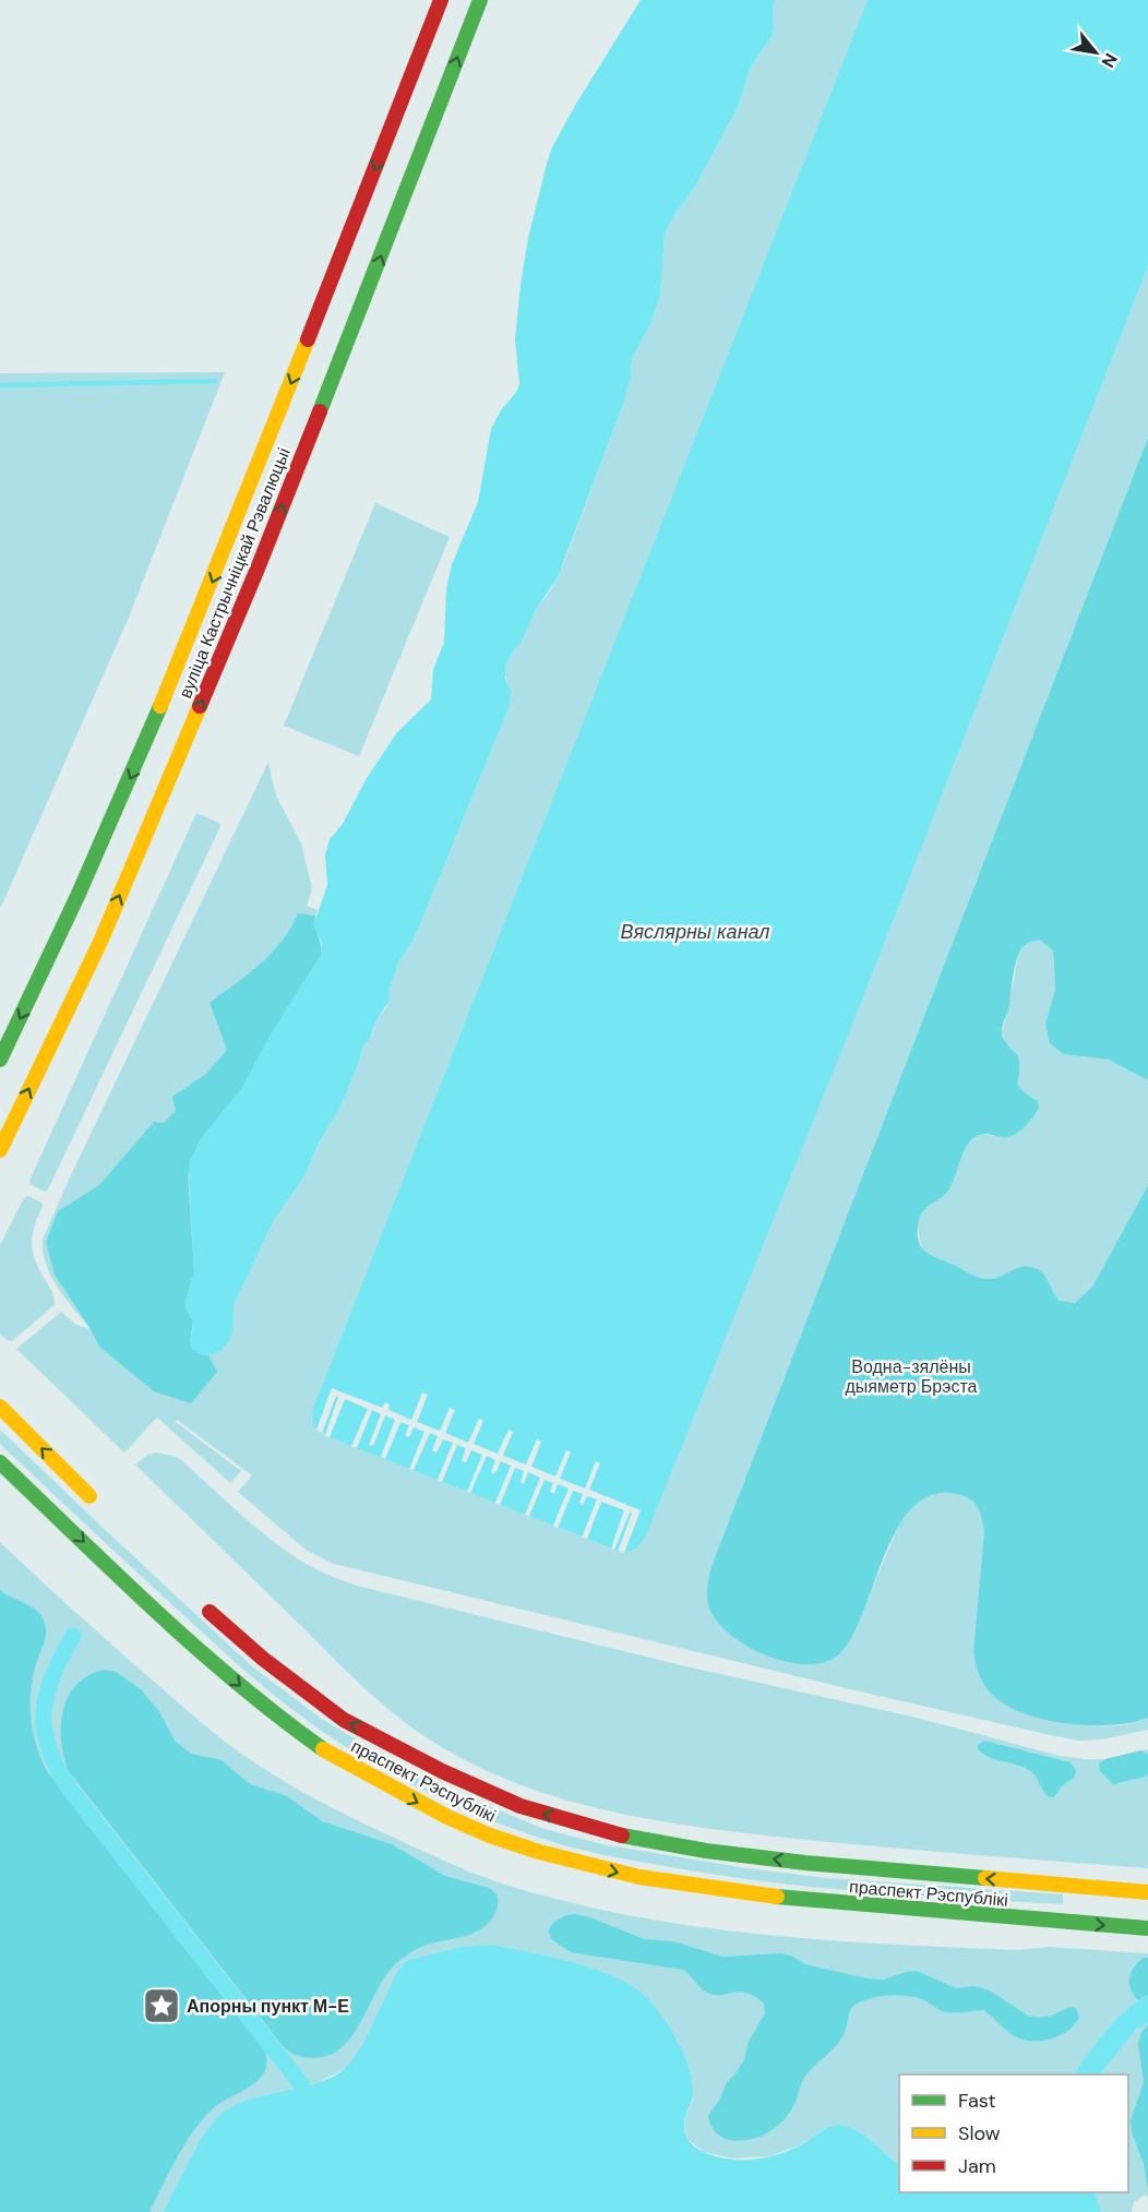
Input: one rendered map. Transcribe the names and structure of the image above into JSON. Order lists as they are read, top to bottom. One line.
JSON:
{"streets":{"highway":["вуліца Кастрычніцкай Рэвалюцыі","праспект Рэспублікі"]},"water":["Вяслярны канал"],"parks":["Водна-зялёны дыяметр Брэста"],"places":{"place":["Апорны пункт М-Е"]},"legend":["Fast","Slow","Jam"],"north":"bottom right"}
